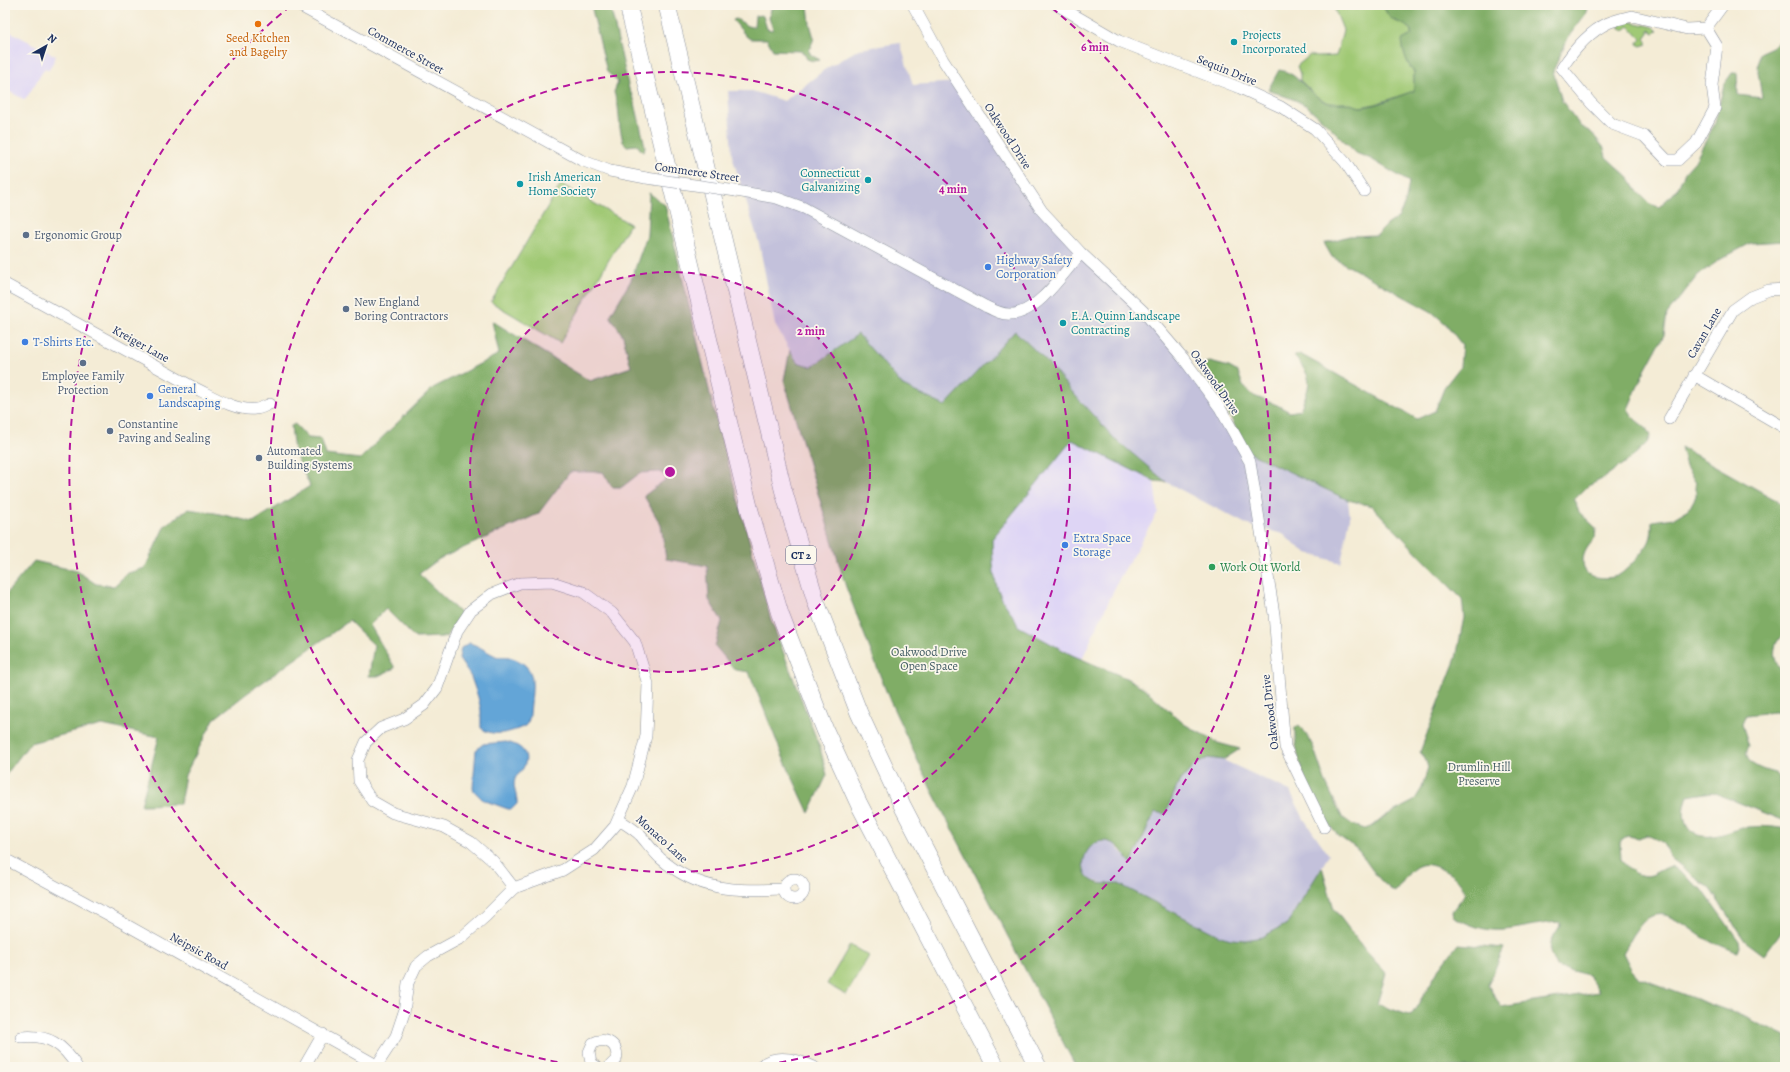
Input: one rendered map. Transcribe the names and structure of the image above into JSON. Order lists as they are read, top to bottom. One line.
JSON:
{"streets":{"highway":["CT 2"],"street":["Commerce Street","Sequin Drive","Oakwood Drive","Cavan Lane","Kreiger Lane","Monaco Lane","Neipsic Road"]},"crossings":[["Commerce Street","Oakwood Drive"]],"parks":["Oakwood Drive Open Space","Drumlin Hill Preserve"],"places":["Seed Kitchen and Bagelry","Projects Incorporated","Connecticut Galvanizing","Irish American Home Society","Ergonomic Group","Highway Safety Corporation","New England Boring Contractors","E.A. Quinn Landscape Contracting","T-Shirts Etc.","Employee Family Protection","General Landscaping","Constantine Paving and Sealing","Automated Building Systems","Extra Space Storage","Work Out World"],"north":"top right","rings":["6 min","4 min","2 min"]}
